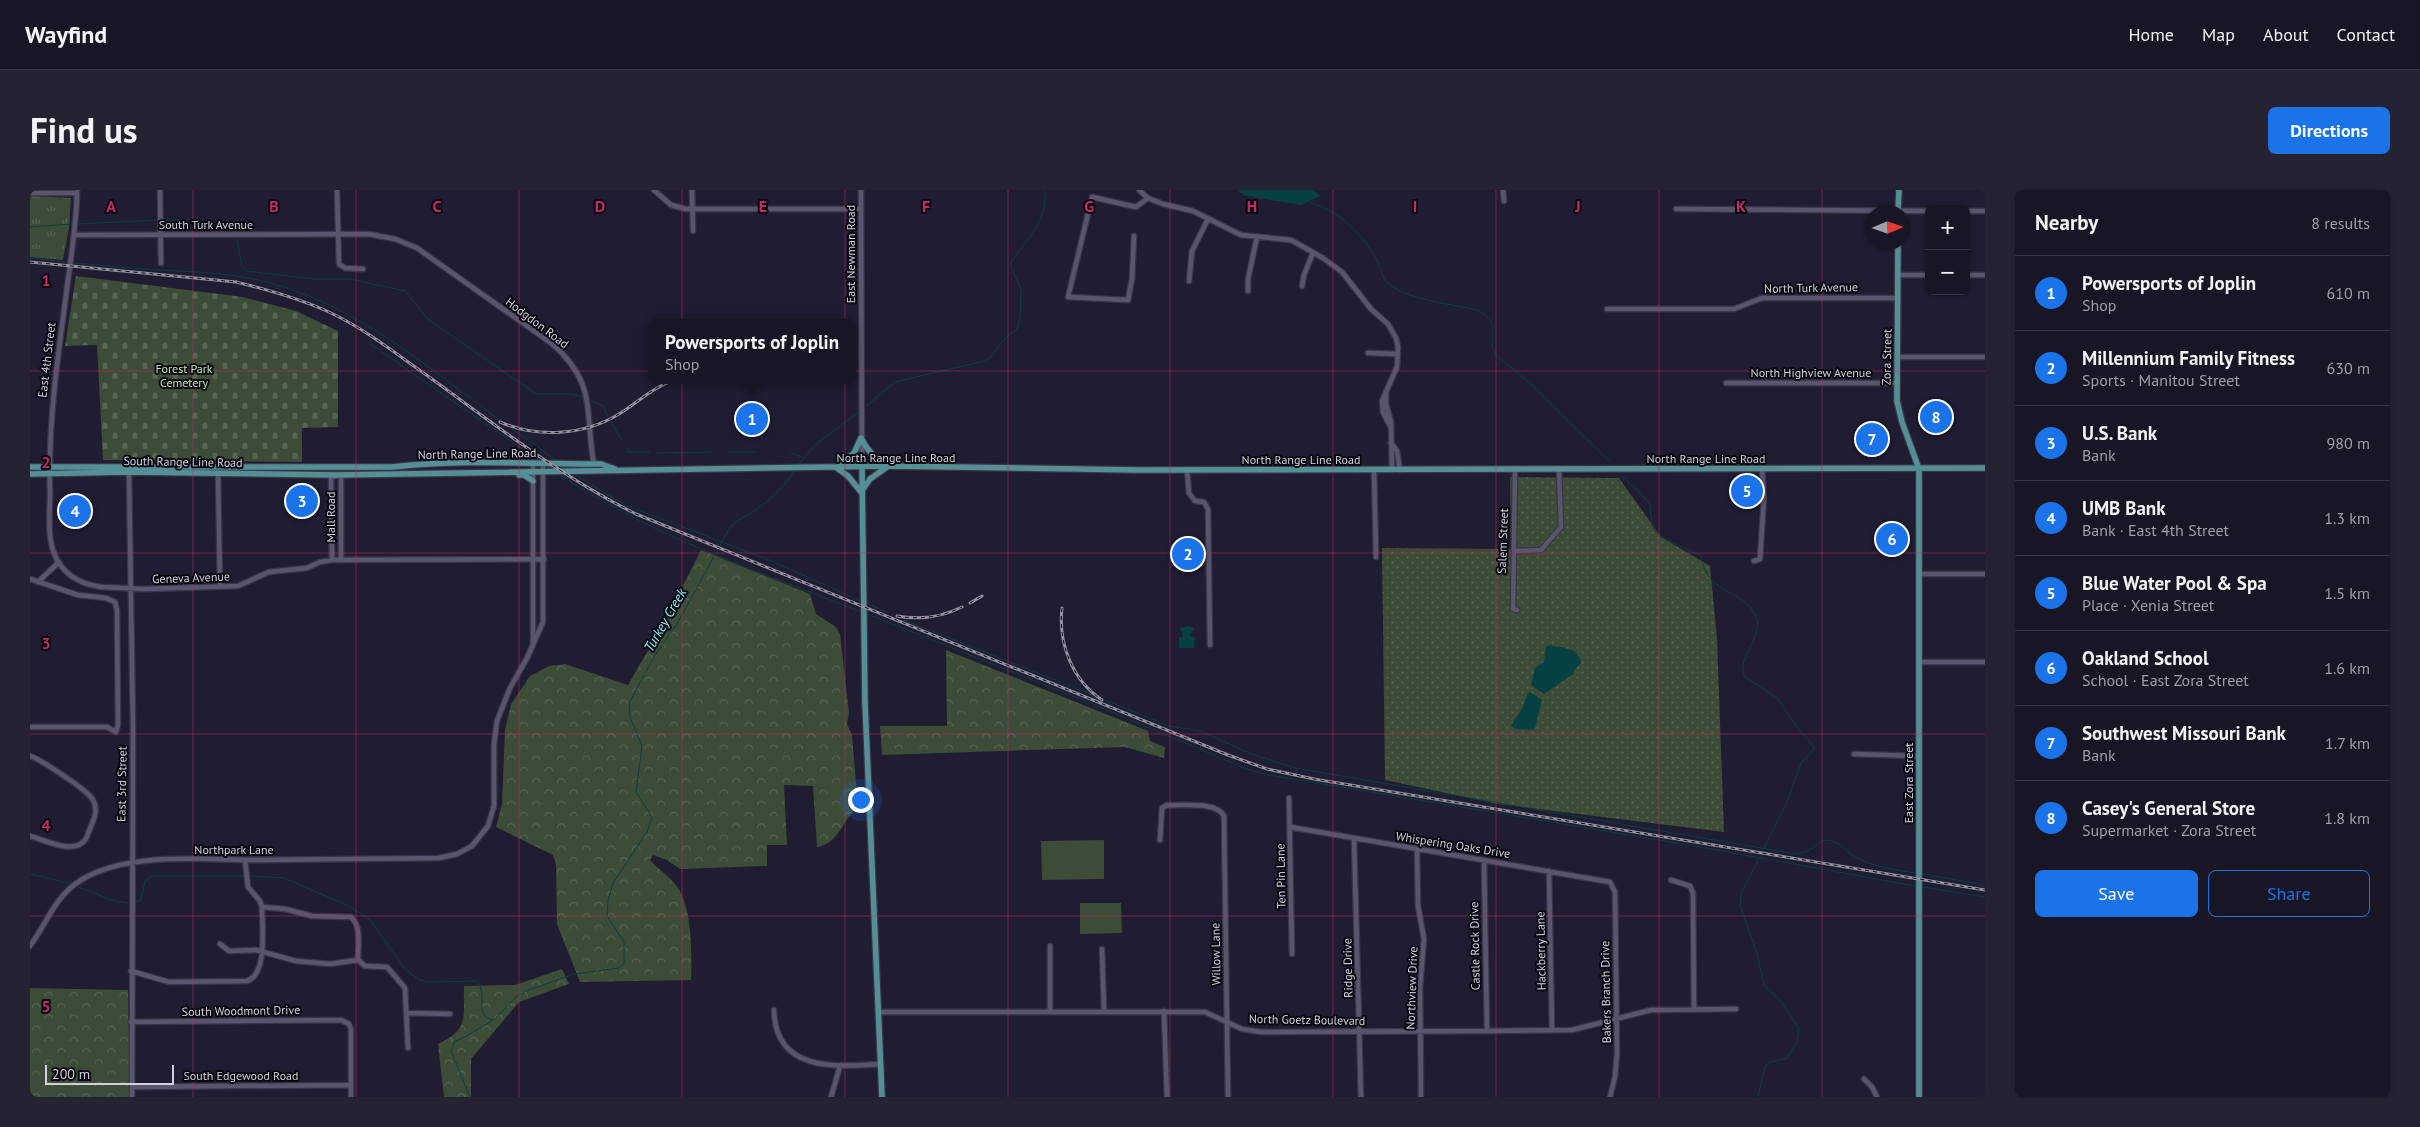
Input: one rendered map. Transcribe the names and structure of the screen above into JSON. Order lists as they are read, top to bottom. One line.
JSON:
{"streets":{"main road":["Zora Street","North Range Line Road","South Range Line Road","East Zora Street"],"street":["South Turk Avenue","East Newman Road","North Turk Avenue","Hodgdon Road","East 4th Street","North Highview Avenue","Mall Road","Salem Street","Geneva Avenue","East 3rd Street","Whispering Oaks Drive","Northpark Lane","Ten Pin Lane","Castle Rock Drive","Hackberry Lane","Willow Lane","Ridge Drive","Northview Drive","Bakers Branch Drive","South Woodmont Drive","North Goetz Boulevard","South Edgewood Road"]},"crossings":[["South Turk Avenue","Hodgdon Road"],["South Turk Avenue","East 4th Street"],["East Newman Road","North Range Line Road"],["North Turk Avenue","Zora Street"],["Hodgdon Road","North Range Line Road"],["Zora Street","North Highview Avenue"],["Zora Street","North Range Line Road"],["Zora Street","East Zora Street"],["East 4th Street","South Range Line Road"],["East 4th Street","Geneva Avenue"],["North Range Line Road","South Range Line Road"],["North Range Line Road","Mall Road"],["North Range Line Road","Salem Street"],["North Range Line Road","East Zora Street"],["South Range Line Road","Mall Road"],["South Range Line Road","East 3rd Street"],["Mall Road","Geneva Avenue"],["Geneva Avenue","East 3rd Street"],["East 3rd Street","Northpark Lane"],["East 3rd Street","South Woodmont Drive"],["East 3rd Street","South Edgewood Road"],["Whispering Oaks Drive","Ten Pin Lane"],["Whispering Oaks Drive","Castle Rock Drive"],["Whispering Oaks Drive","Hackberry Lane"],["Whispering Oaks Drive","Ridge Drive"],["Whispering Oaks Drive","Northview Drive"],["Whispering Oaks Drive","Bakers Branch Drive"],["Castle Rock Drive","North Goetz Boulevard"],["Hackberry Lane","North Goetz Boulevard"],["Willow Lane","North Goetz Boulevard"],["Ridge Drive","North Goetz Boulevard"],["Northview Drive","North Goetz Boulevard"],["Bakers Branch Drive","North Goetz Boulevard"],["South Woodmont Drive","South Edgewood Road"]],"water":["Turkey Creek"],"parks":["Forest Park Cemetery"],"scale_bar":"200 m","north":"right","page":{"header":"Wayfind","nav":["Home","Map","About","Contact"],"title":"Find us","buttons":["Directions",["Save","Share"]],"heading":["Nearby","8 results"],"map_buttons":["+","−"],"list":[{"mark":"1","name":"Powersports of Joplin","note":"Shop","value":"610 m"},{"mark":"2","name":"Millennium Family Fitness","note":"Sports · Manitou Street","value":"630 m"},{"mark":"3","name":"U.S. Bank","note":"Bank","value":"980 m"},{"mark":"4","name":"UMB Bank","note":"Bank · East 4th Street","value":"1.3 km"},{"mark":"5","name":"Blue Water Pool & Spa","note":"Place · Xenia Street","value":"1.5 km"},{"mark":"6","name":"Oakland School","note":"School · East Zora Street","value":"1.6 km"},{"mark":"7","name":"Southwest Missouri Bank","note":"Bank","value":"1.7 km"},{"mark":"8","name":"Casey's General Store","note":"Supermarket · Zora Street","value":"1.8 km"}],"popup":["Powersports of Joplin","Shop"],"pins":["8","1","7","5","3","4","6","2"],"scale":"200 m"},"grid":{"columns":["A","B","C","D","E","F","G","H","I","J","K"],"rows":["1","2","3","4","5"]}}
